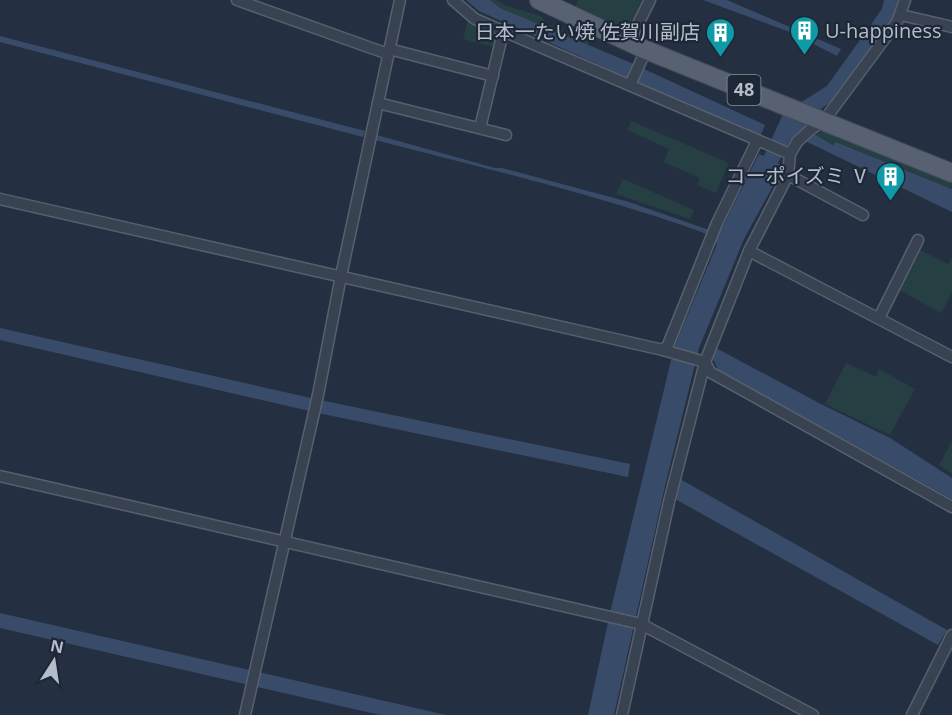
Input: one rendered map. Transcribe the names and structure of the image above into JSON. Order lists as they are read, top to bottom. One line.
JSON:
{"streets":{"main road":["48"]},"places":{"building":["U-happiness","日本一たい焼 佐賀川副店","コーポイズミ Ⅴ"]},"north":"top"}
